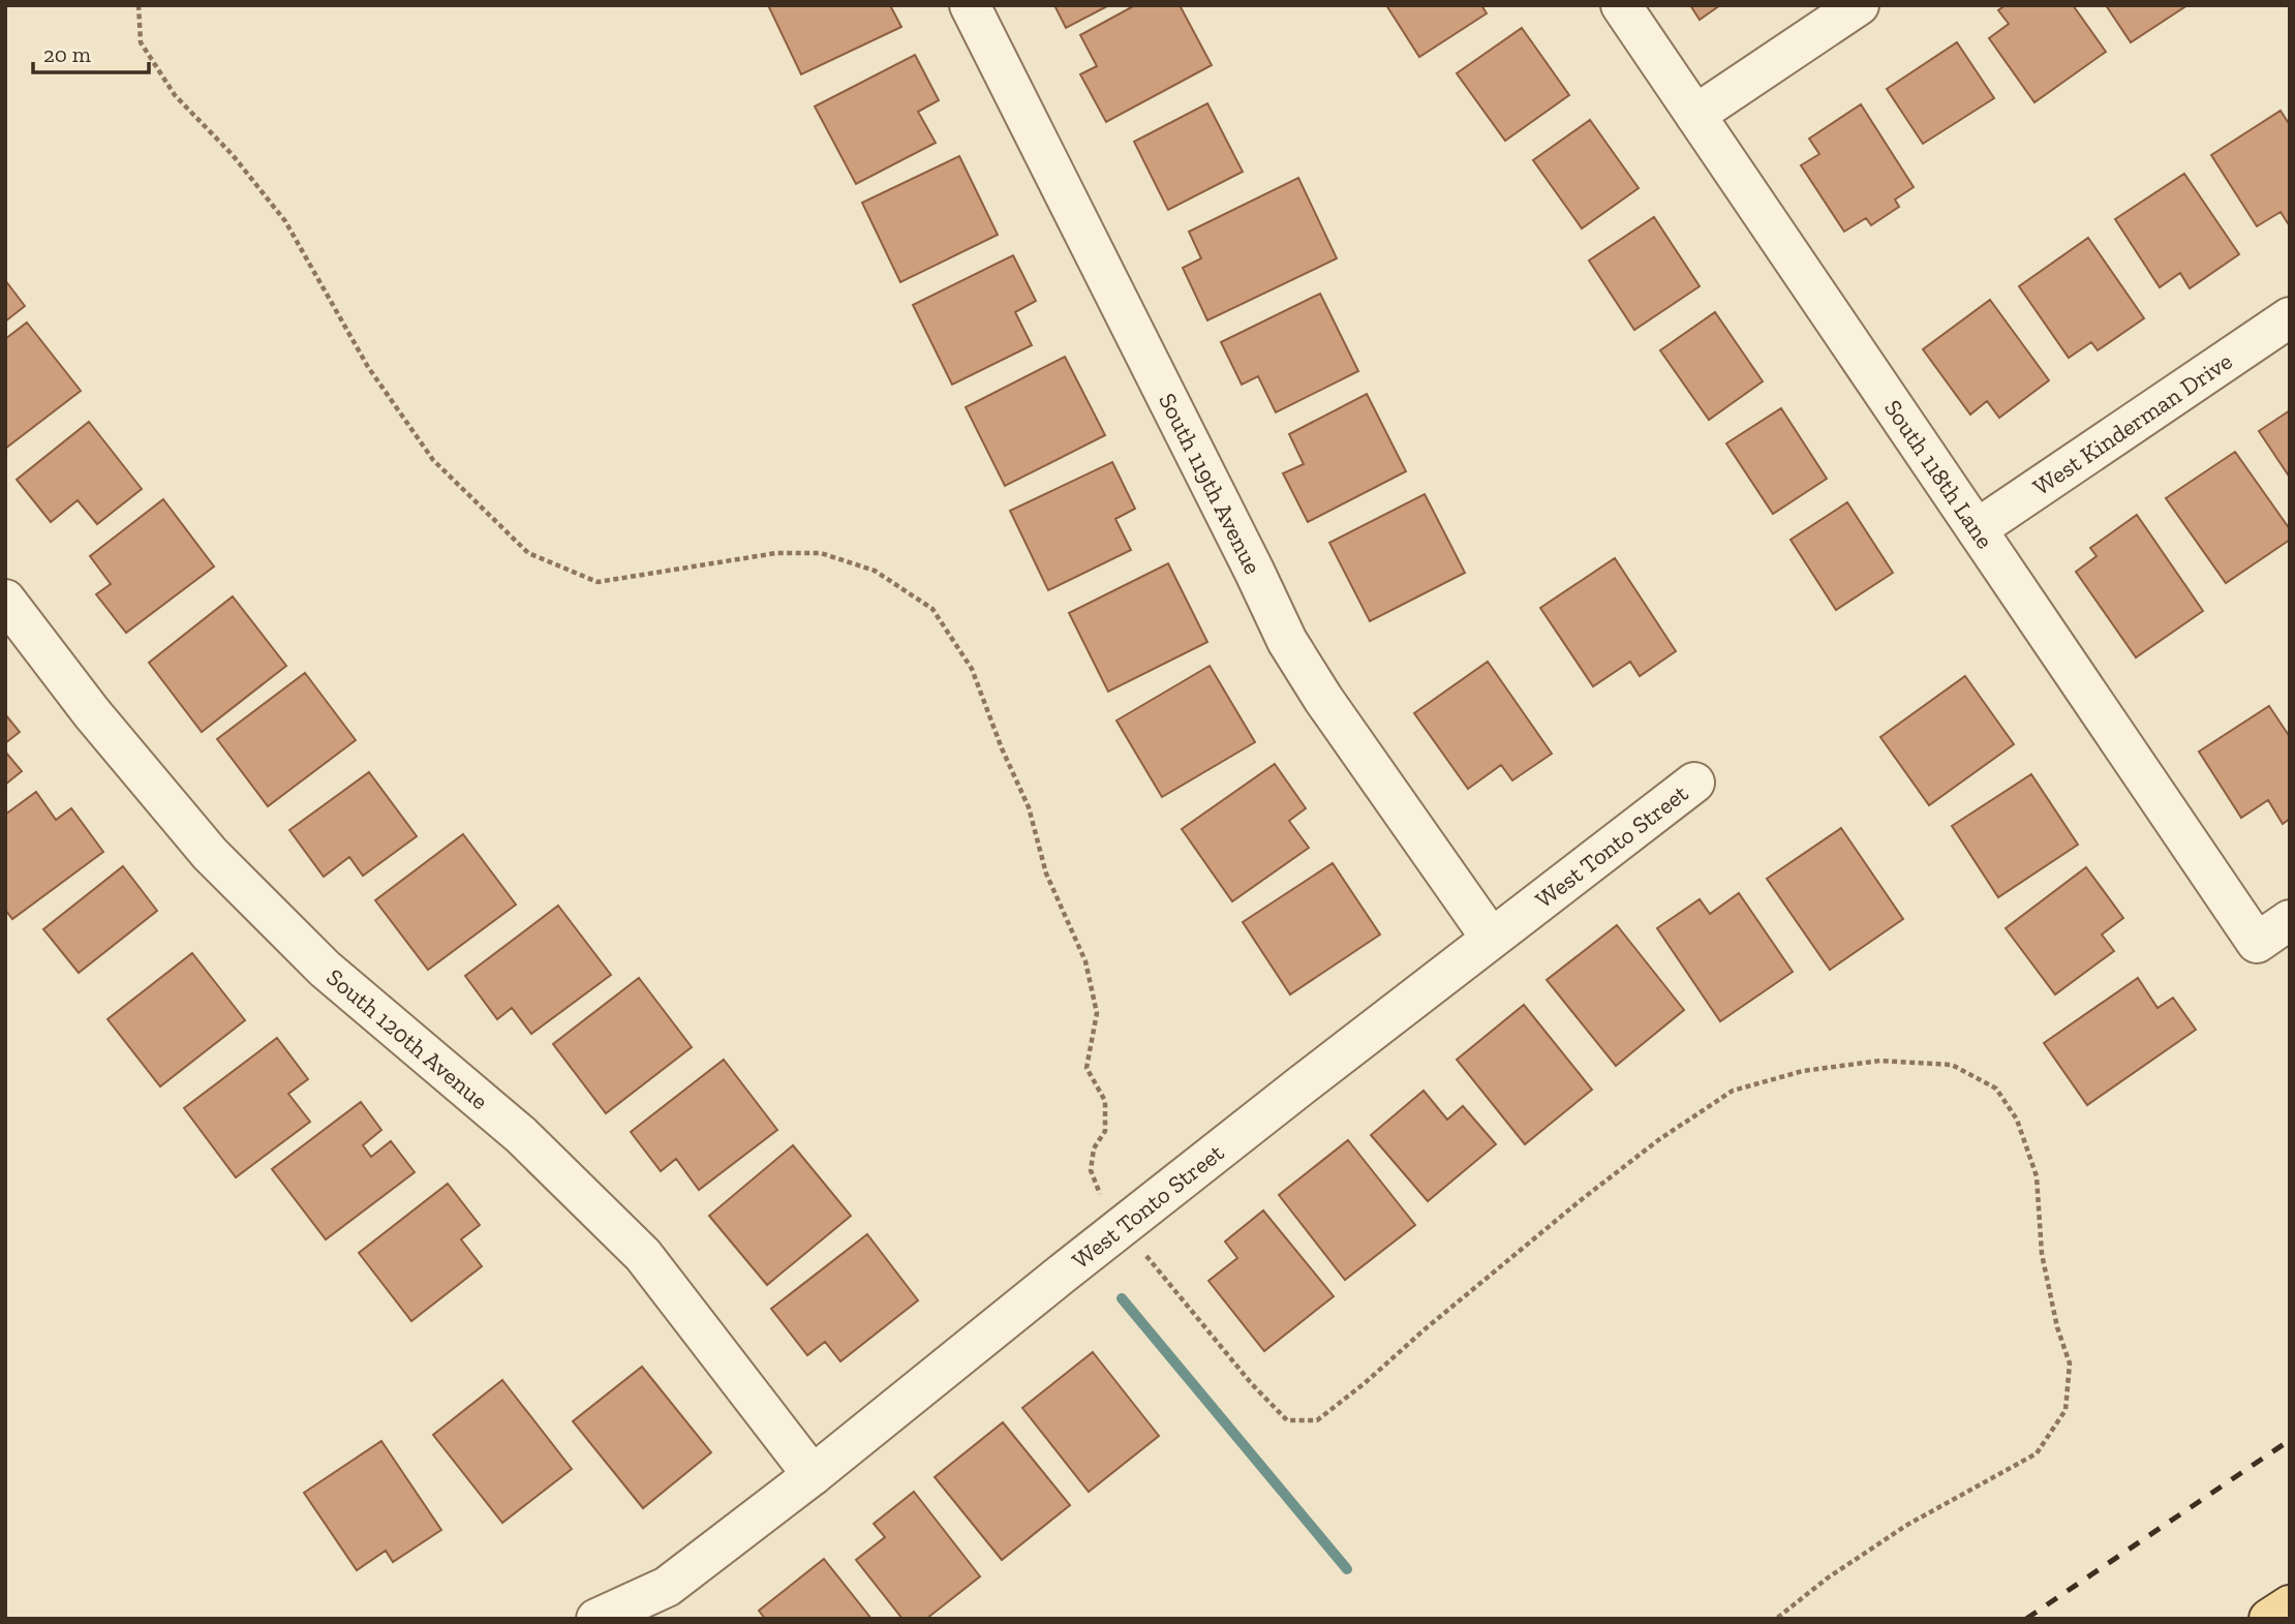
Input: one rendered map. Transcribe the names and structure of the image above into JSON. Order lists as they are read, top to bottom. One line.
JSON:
{"streets":{"street":["West Kinderman Drive","South 118th Lane","South 119th Avenue","West Tonto Street","South 120th Avenue"]},"crossings":[["West Kinderman Drive","South 118th Lane"],["South 119th Avenue","West Tonto Street"],["West Tonto Street","South 120th Avenue"]],"scale_bar":"20 m"}
